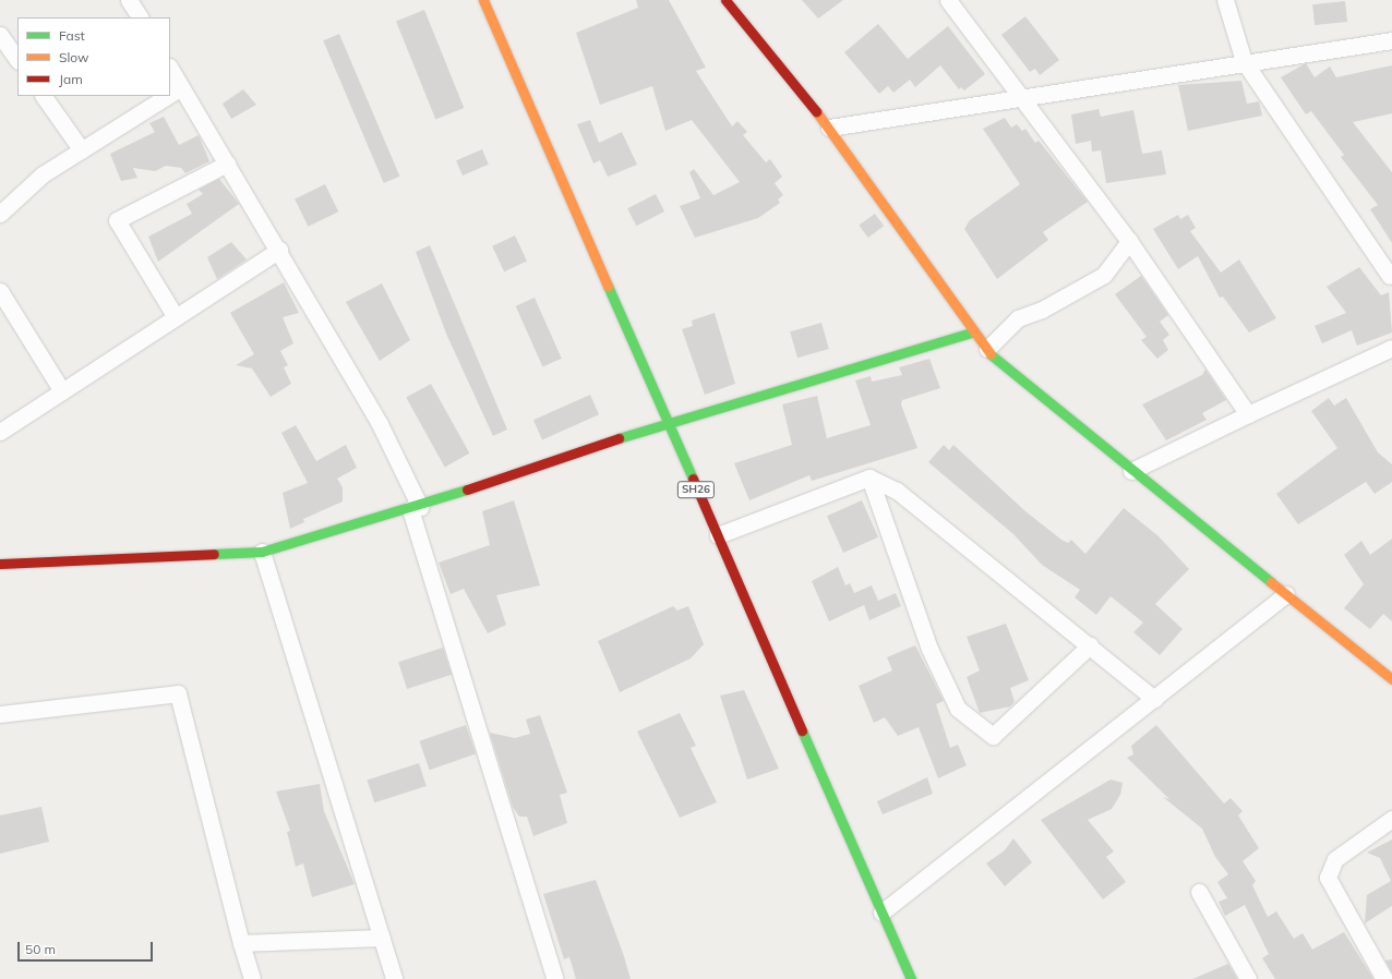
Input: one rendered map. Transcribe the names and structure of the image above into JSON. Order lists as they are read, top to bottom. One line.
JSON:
{"streets":{"street":["SH26"]},"legend":["Fast","Slow","Jam"],"scale_bar":"50 m"}
